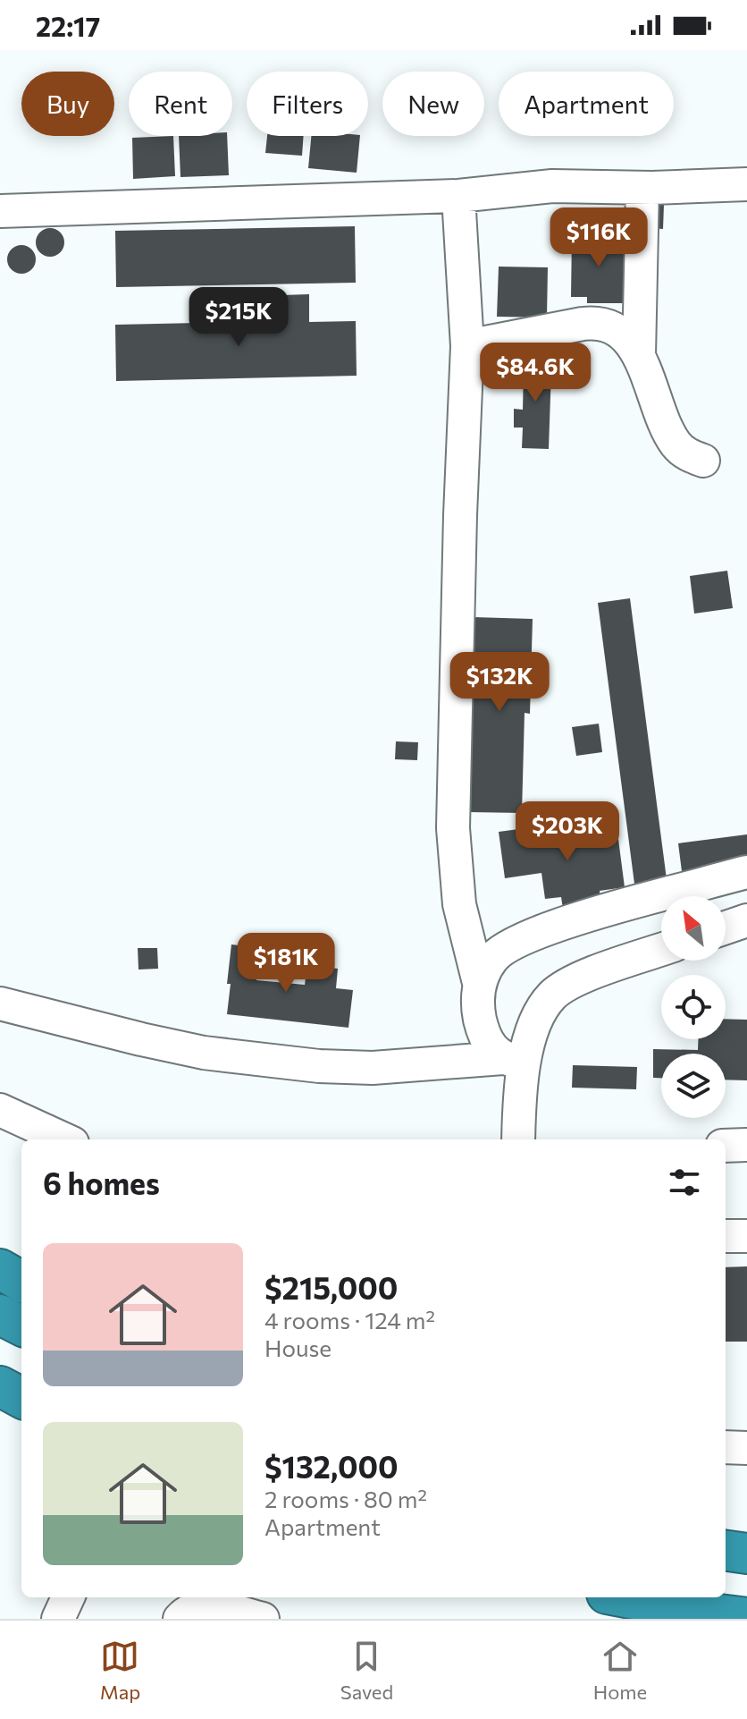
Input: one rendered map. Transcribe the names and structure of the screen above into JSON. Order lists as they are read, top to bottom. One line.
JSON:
{"north":"top left","page":{"status":"22:17","chip":["Buy","Rent","Filters","New","Apartment"],"price":["$116K","$215K","$84.6K","$132K","$203K","$181K"],"heading":"6 homes","list":[{"name":"$215,000","note":"4 rooms · 124 m² · House"},{"name":"$132,000","note":"2 rooms · 80 m² · Apartment"}],"tabs":["Map","Saved","Home"]}}
